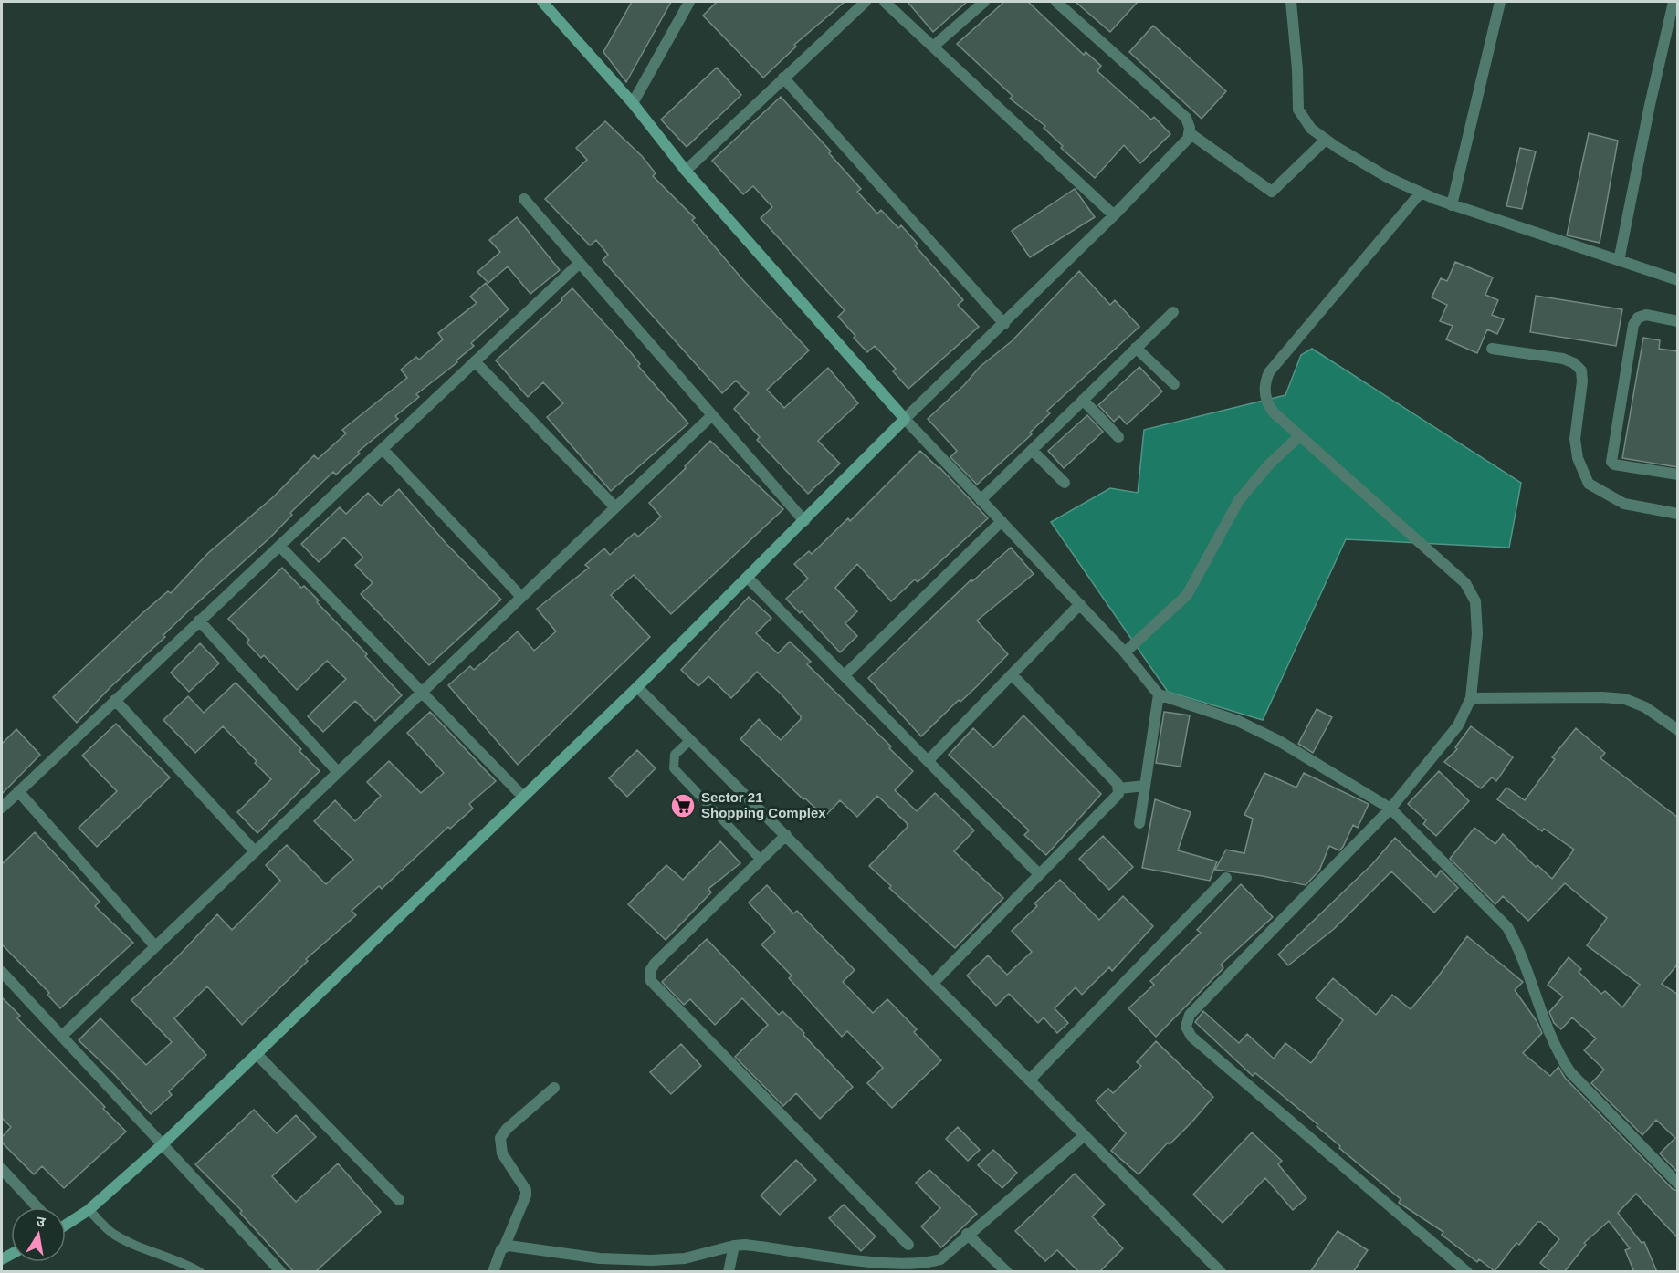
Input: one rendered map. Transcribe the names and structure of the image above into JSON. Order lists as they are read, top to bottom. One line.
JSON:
{"places":{"supermarket":["Sector 21 Shopping Complex"]},"north":"top"}
